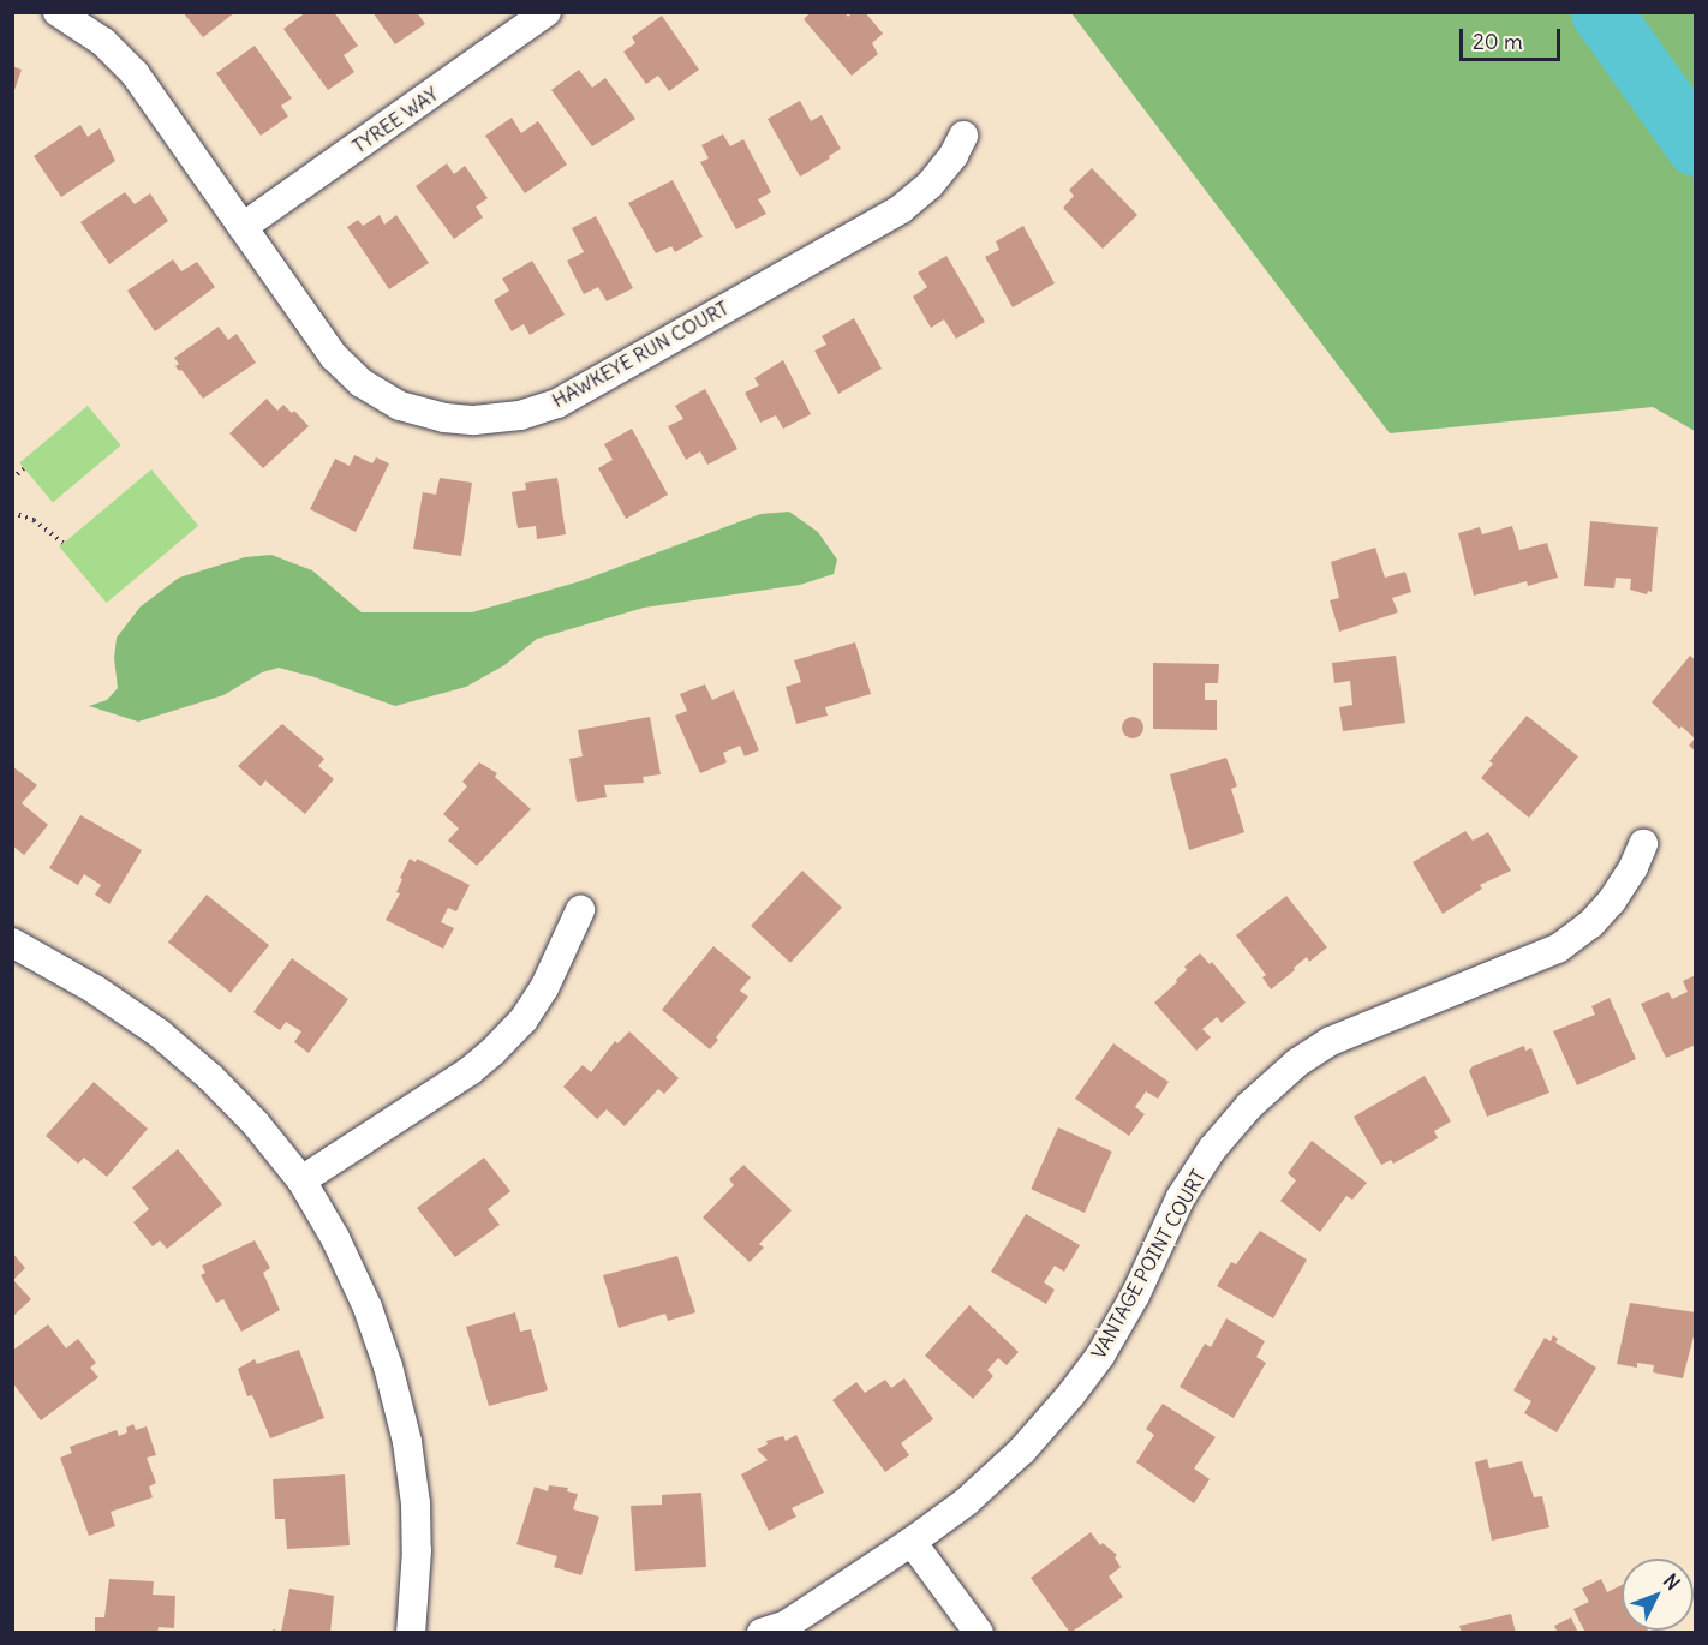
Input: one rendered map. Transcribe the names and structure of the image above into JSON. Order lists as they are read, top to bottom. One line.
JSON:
{"streets":{"street":["TYREE WAY","HAWKEYE RUN COURT","VANTAGE POINT COURT"]},"crossings":[["TYREE WAY","HAWKEYE RUN COURT"]],"scale_bar":"20 m","north":"top right"}
